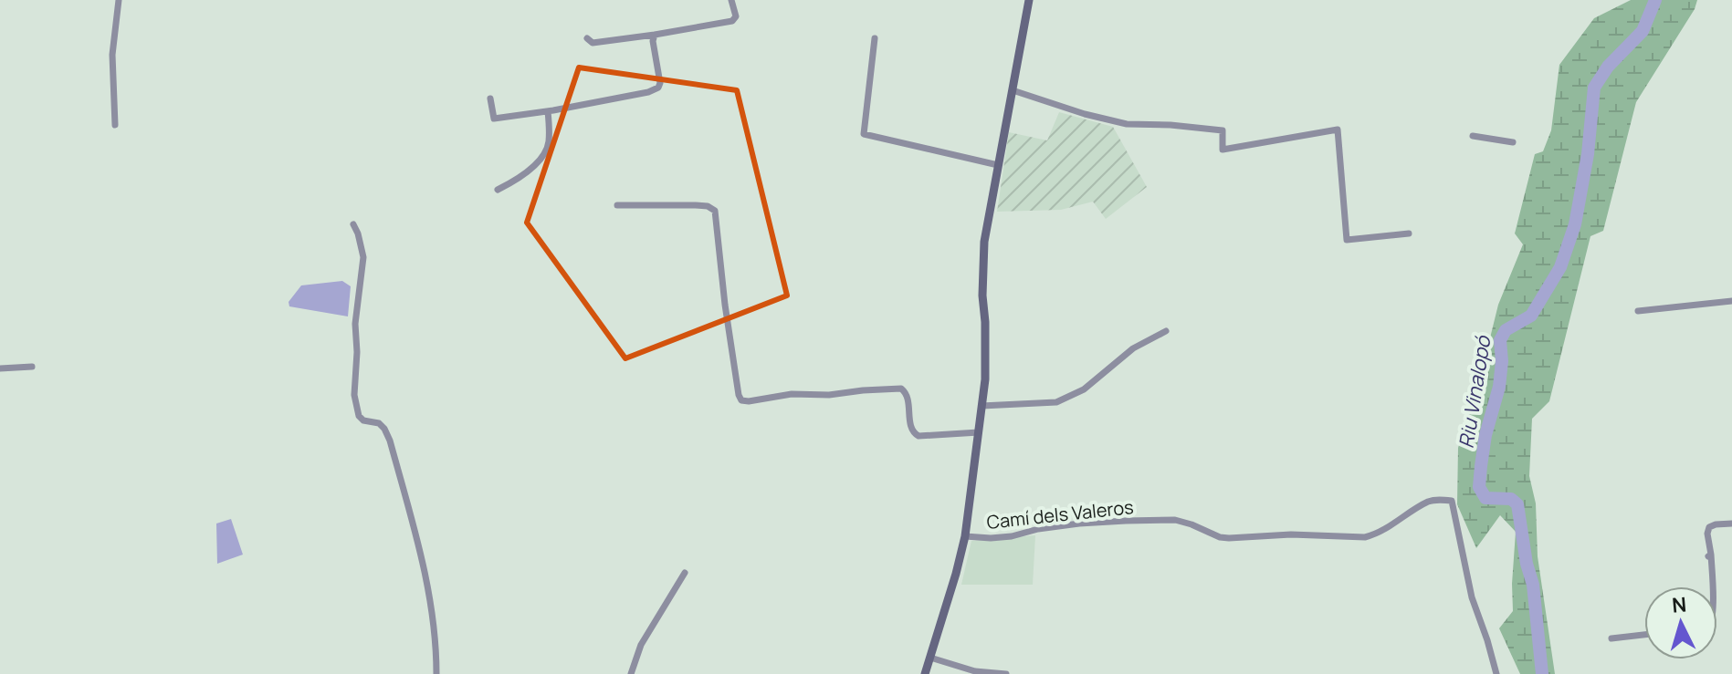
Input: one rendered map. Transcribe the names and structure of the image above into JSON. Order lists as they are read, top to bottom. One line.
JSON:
{"streets":{"street":["Camí dels Valeros"]},"water":["Riu Vinalopó"],"north":"top"}
